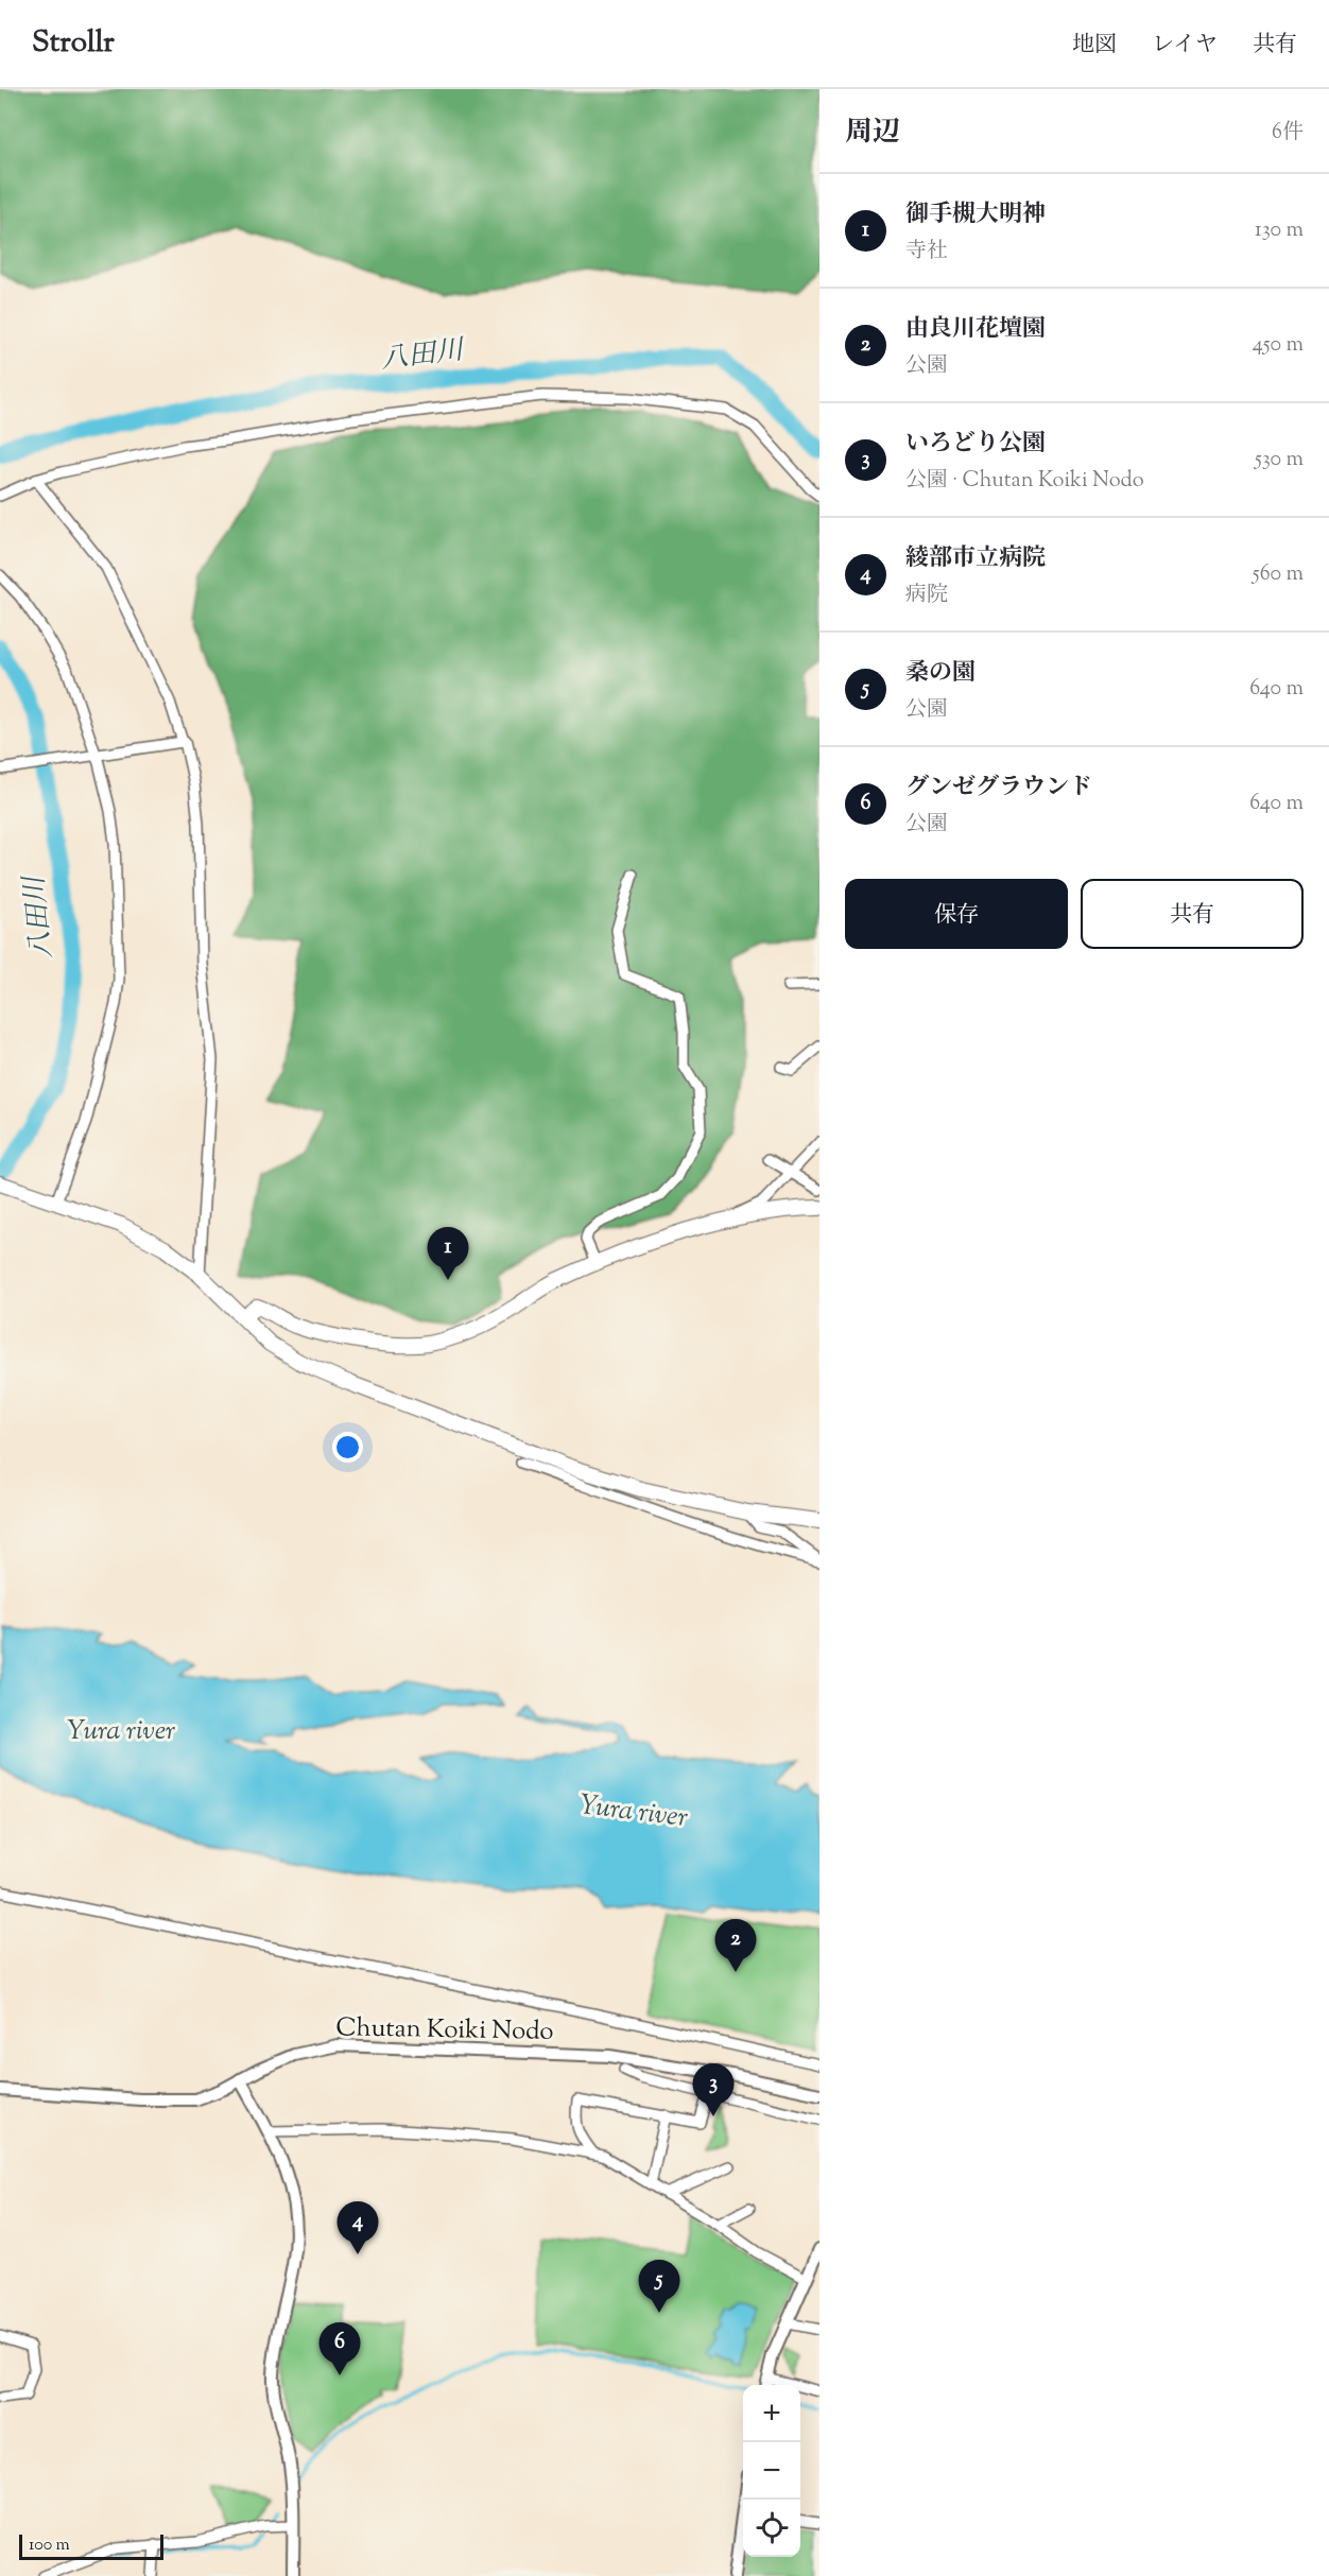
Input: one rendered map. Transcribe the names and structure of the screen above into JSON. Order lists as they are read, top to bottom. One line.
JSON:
{"streets":{"street":["Chutan Koiki Nodo"]},"water":["八田川","Yura river"],"scale_bar":"100 m","page":{"header":"Strollr","nav":["地図","レイヤ","共有"],"heading":["周辺","6件"],"list":[{"mark":"1","name":"御手槻大明神","note":"寺社","value":"130 m"},{"mark":"2","name":"由良川花壇園","note":"公園","value":"450 m"},{"mark":"3","name":"いろどり公園","note":"公園 · Chutan Koiki Nodo","value":"530 m"},{"mark":"4","name":"綾部市立病院","note":"病院","value":"560 m"},{"mark":"5","name":"桑の園","note":"公園","value":"640 m"},{"mark":"6","name":"グンゼグラウンド","note":"公園","value":"640 m"}],"buttons":["保存","共有"],"pins":["1","2","3","4","5","6"],"map_buttons":["+","−"],"scale":"100 m"}}
